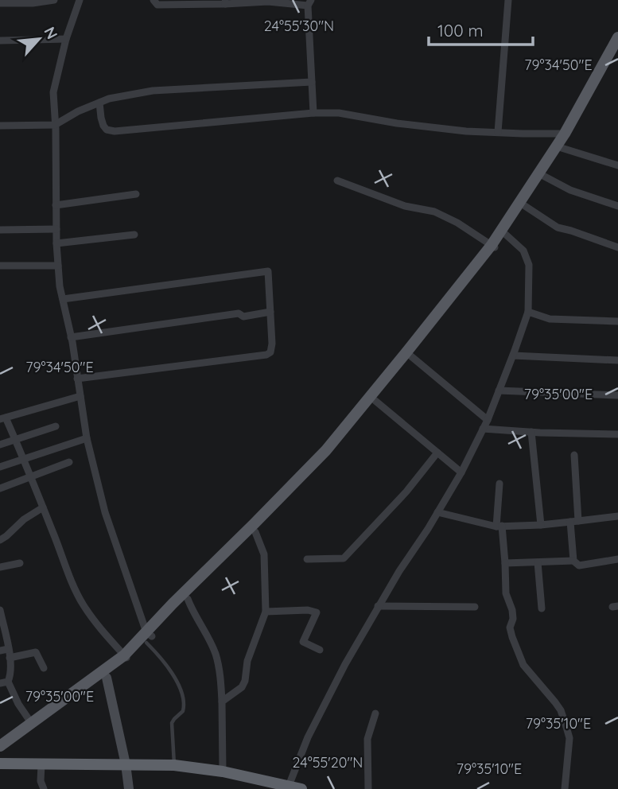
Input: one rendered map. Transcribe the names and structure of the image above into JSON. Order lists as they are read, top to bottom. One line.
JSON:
{"scale_bar":"100 m","north":"top right","coordinates":["24°55'30\"N","79°34'50\"E","79°35'00\"E","79°35'10\"E","24°55'20\"N"]}
